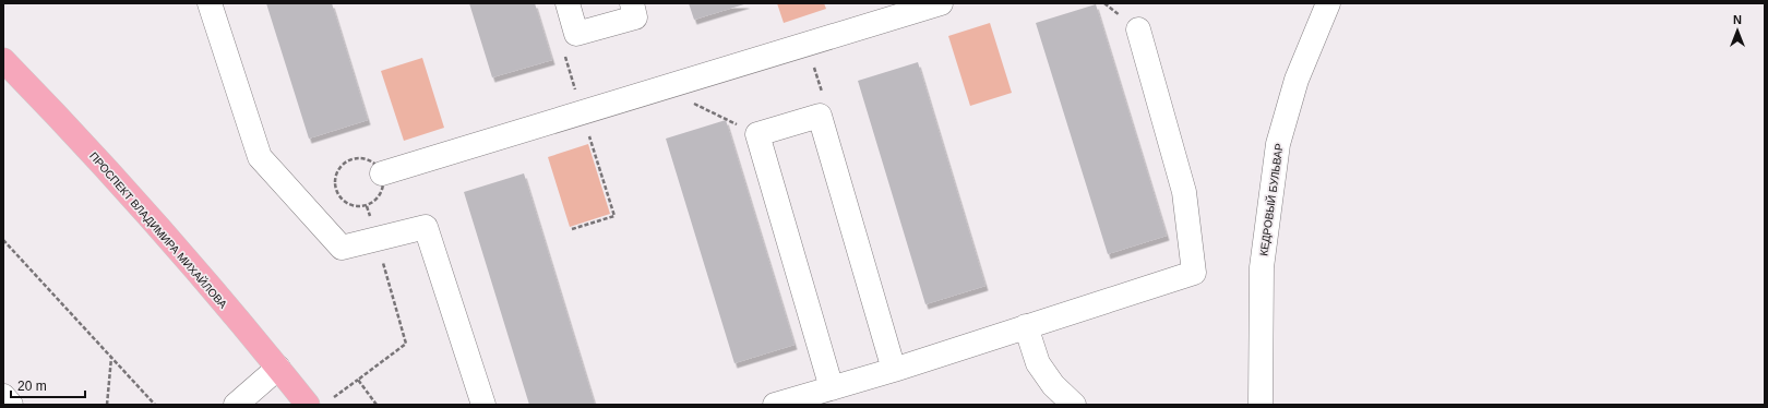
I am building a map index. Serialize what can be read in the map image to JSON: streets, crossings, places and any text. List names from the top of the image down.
{
  "streets": {
    "main road": ["ПРОСПЕКТ ВЛАДИМИРА МИХАЙЛОВА"],
    "street": ["КЕДРОВЫЙ БУЛЬВАР"]
  },
  "scale_bar": "20 m",
  "north": "top"
}
